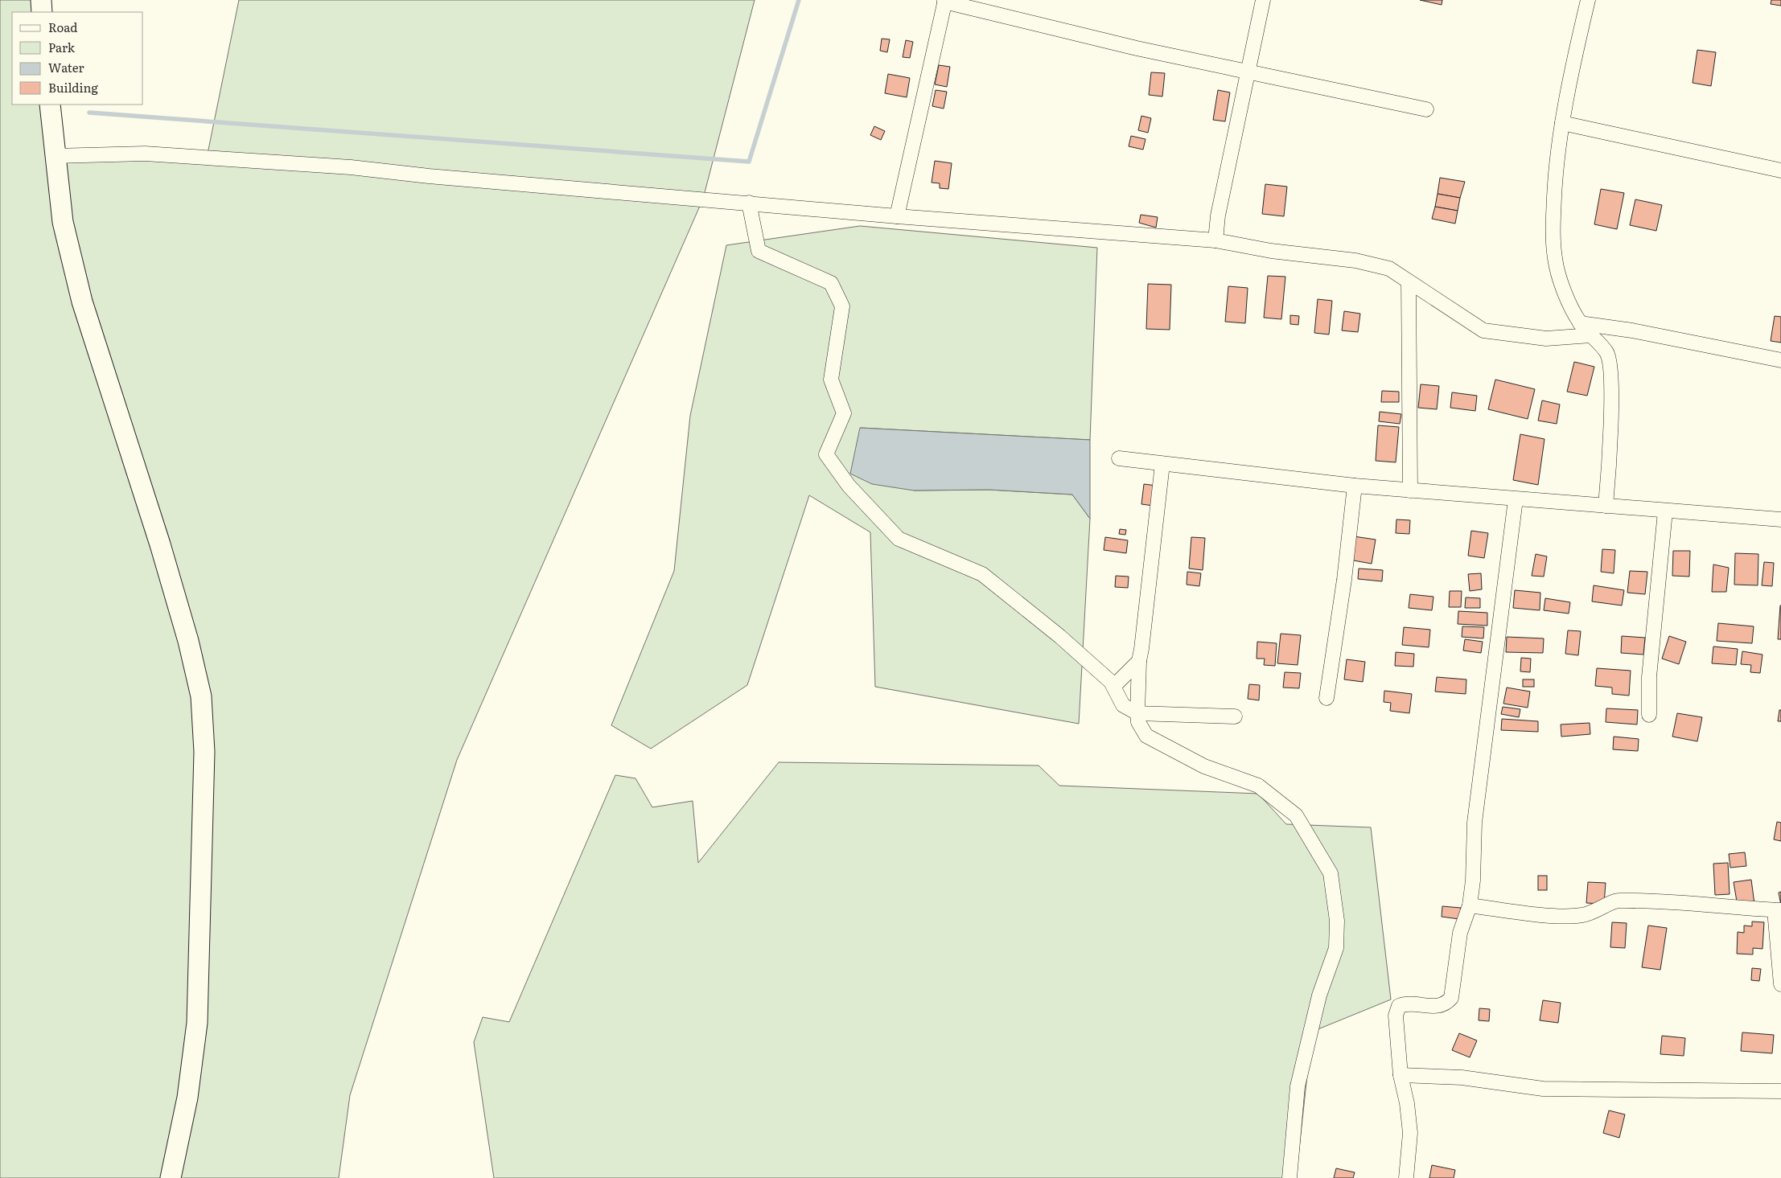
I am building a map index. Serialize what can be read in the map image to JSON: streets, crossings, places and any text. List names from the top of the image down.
{
  "legend": [
    "Road",
    "Park",
    "Water",
    "Building"
  ]
}
